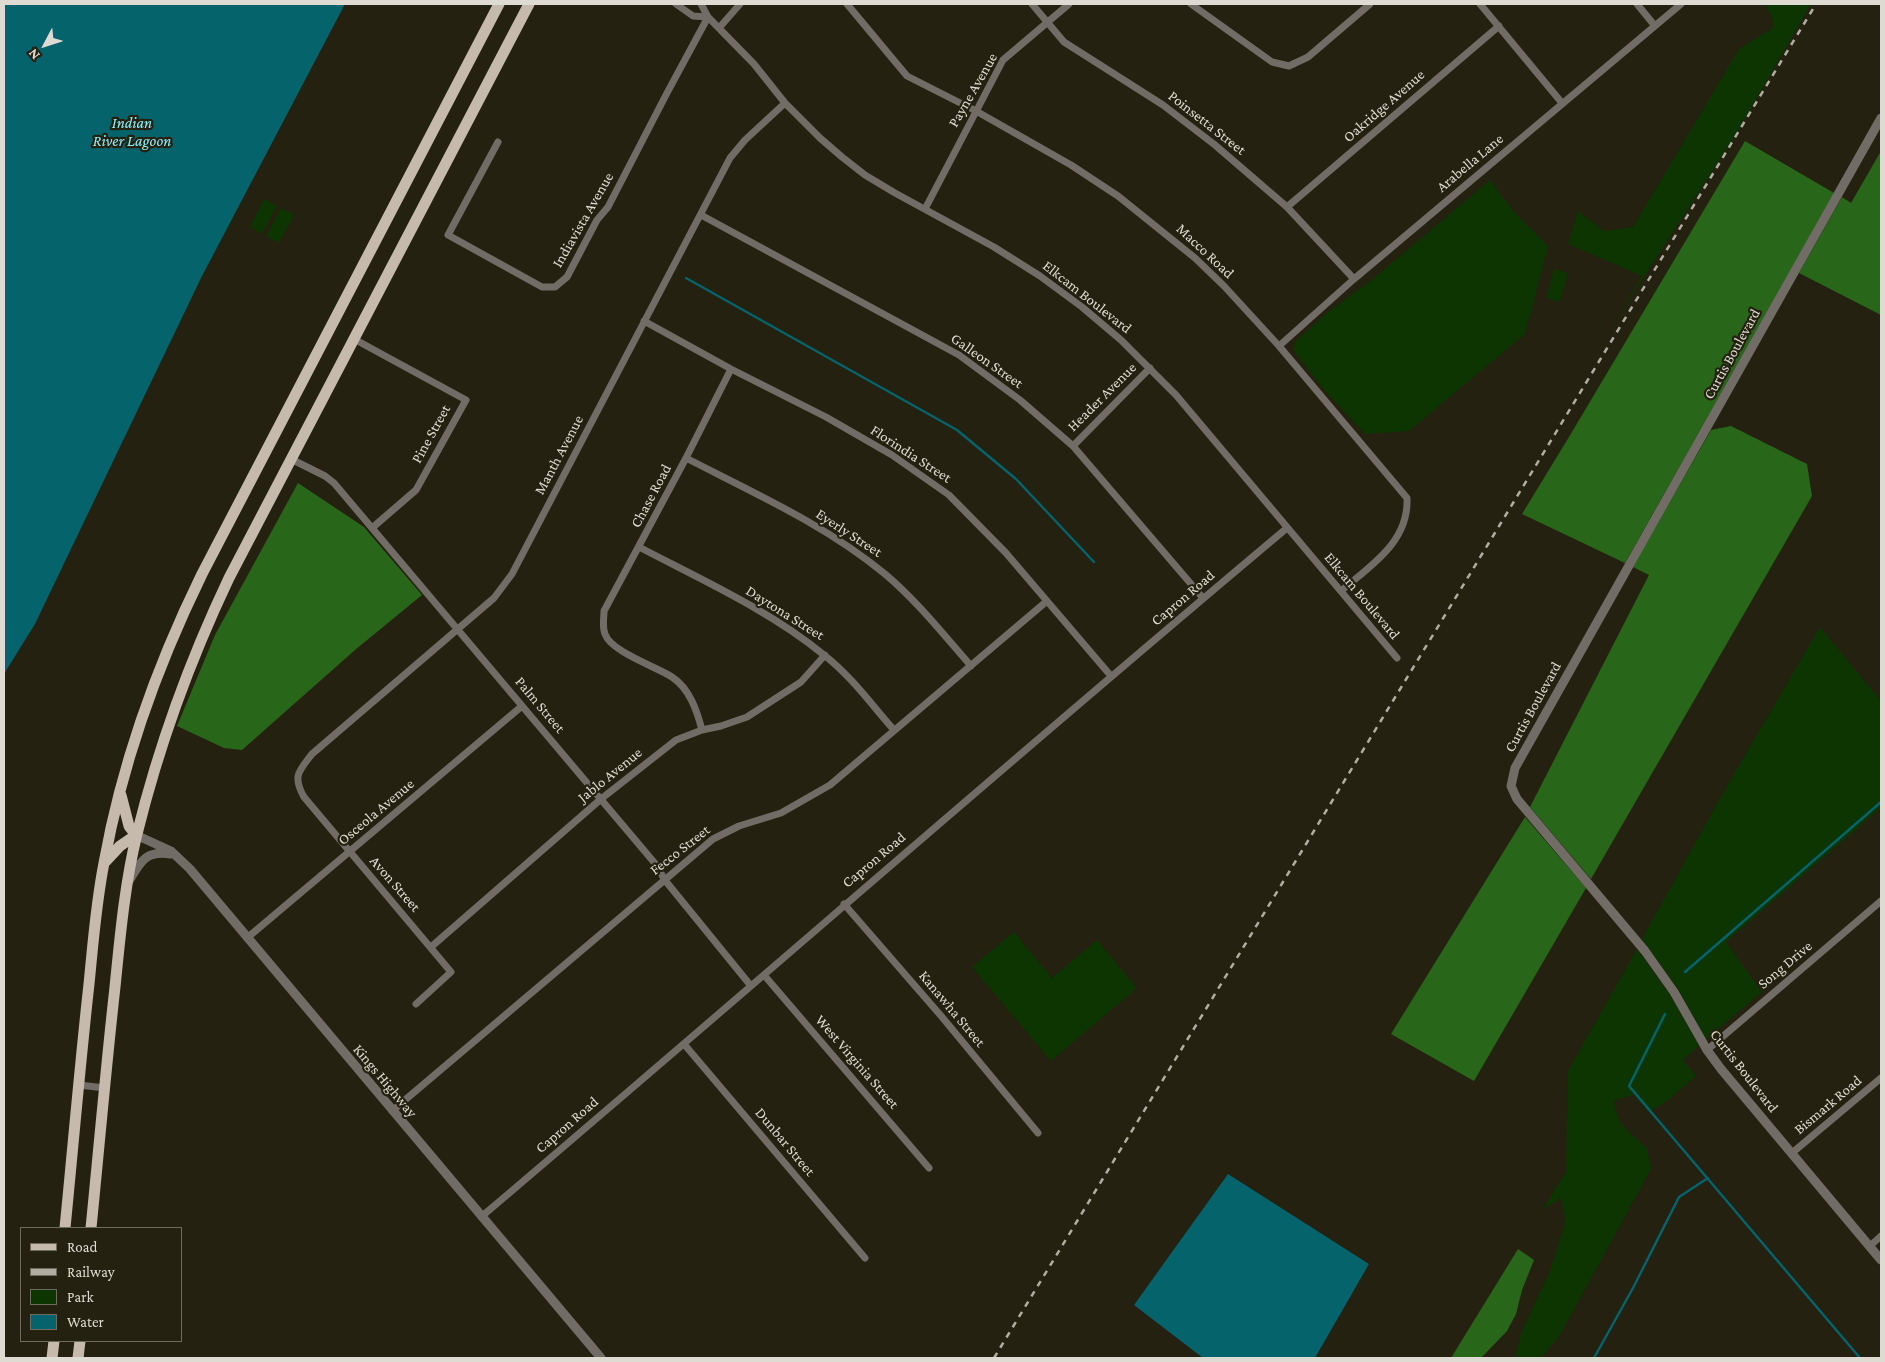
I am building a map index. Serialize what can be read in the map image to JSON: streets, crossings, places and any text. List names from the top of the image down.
{
  "streets": {
    "street": [
      "Payne Avenue",
      "Oakridge Avenue",
      "Poinsetta Street",
      "Arabella Lane",
      "Indiavista Avenue",
      "Macco Road",
      "Elkcam Boulevard",
      "Curtis Boulevard",
      "Galleon Street",
      "Header Avenue",
      "Pine Street",
      "Florindia Street",
      "Manth Avenue",
      "Chase Road",
      "Eyerly Street",
      "Capron Road",
      "Daytona Street",
      "Palm Street",
      "Jablo Avenue",
      "Osceola Avenue",
      "Fecco Street",
      "Avon Street",
      "Song Drive",
      "Kanawha Street",
      "West Virginia Street",
      "Kings Highway",
      "Bismark Road",
      "Dunbar Street"
    ]
  },
  "crossings": [
    ["Payne Avenue", "Poinsetta Street"],
    ["Payne Avenue", "Macco Road"],
    ["Payne Avenue", "Elkcam Boulevard"],
    ["Oakridge Avenue", "Poinsetta Street"],
    ["Poinsetta Street", "Arabella Lane"],
    ["Arabella Lane", "Macco Road"],
    ["Indiavista Avenue", "Elkcam Boulevard"],
    ["Macco Road", "Elkcam Boulevard"],
    ["Elkcam Boulevard", "Header Avenue"],
    ["Elkcam Boulevard", "Manth Avenue"],
    ["Elkcam Boulevard", "Capron Road"],
    ["Curtis Boulevard", "Song Drive"],
    ["Curtis Boulevard", "Bismark Road"],
    ["Galleon Street", "Header Avenue"],
    ["Galleon Street", "Manth Avenue"],
    ["Galleon Street", "Capron Road"],
    ["Pine Street", "Palm Street"],
    ["Florindia Street", "Manth Avenue"],
    ["Florindia Street", "Chase Road"],
    ["Florindia Street", "Capron Road"],
    ["Florindia Street", "Fecco Street"],
    ["Manth Avenue", "Palm Street"],
    ["Manth Avenue", "Avon Street"],
    ["Chase Road", "Eyerly Street"],
    ["Chase Road", "Daytona Street"],
    ["Chase Road", "Jablo Avenue"],
    ["Eyerly Street", "Fecco Street"],
    ["Capron Road", "Palm Street"],
    ["Capron Road", "Kanawha Street"],
    ["Capron Road", "West Virginia Street"],
    ["Capron Road", "Kings Highway"],
    ["Capron Road", "Dunbar Street"],
    ["Daytona Street", "Jablo Avenue"],
    ["Daytona Street", "Fecco Street"],
    ["Palm Street", "Jablo Avenue"],
    ["Palm Street", "Osceola Avenue"],
    ["Palm Street", "Fecco Street"],
    ["Jablo Avenue", "Avon Street"],
    ["Osceola Avenue", "Avon Street"],
    ["Osceola Avenue", "Kings Highway"],
    ["Fecco Street", "Kings Highway"]
  ],
  "water": ["Indian River Lagoon"],
  "legend": [
    "Road",
    "Railway",
    "Park",
    "Water"
  ],
  "north": "bottom left"
}
